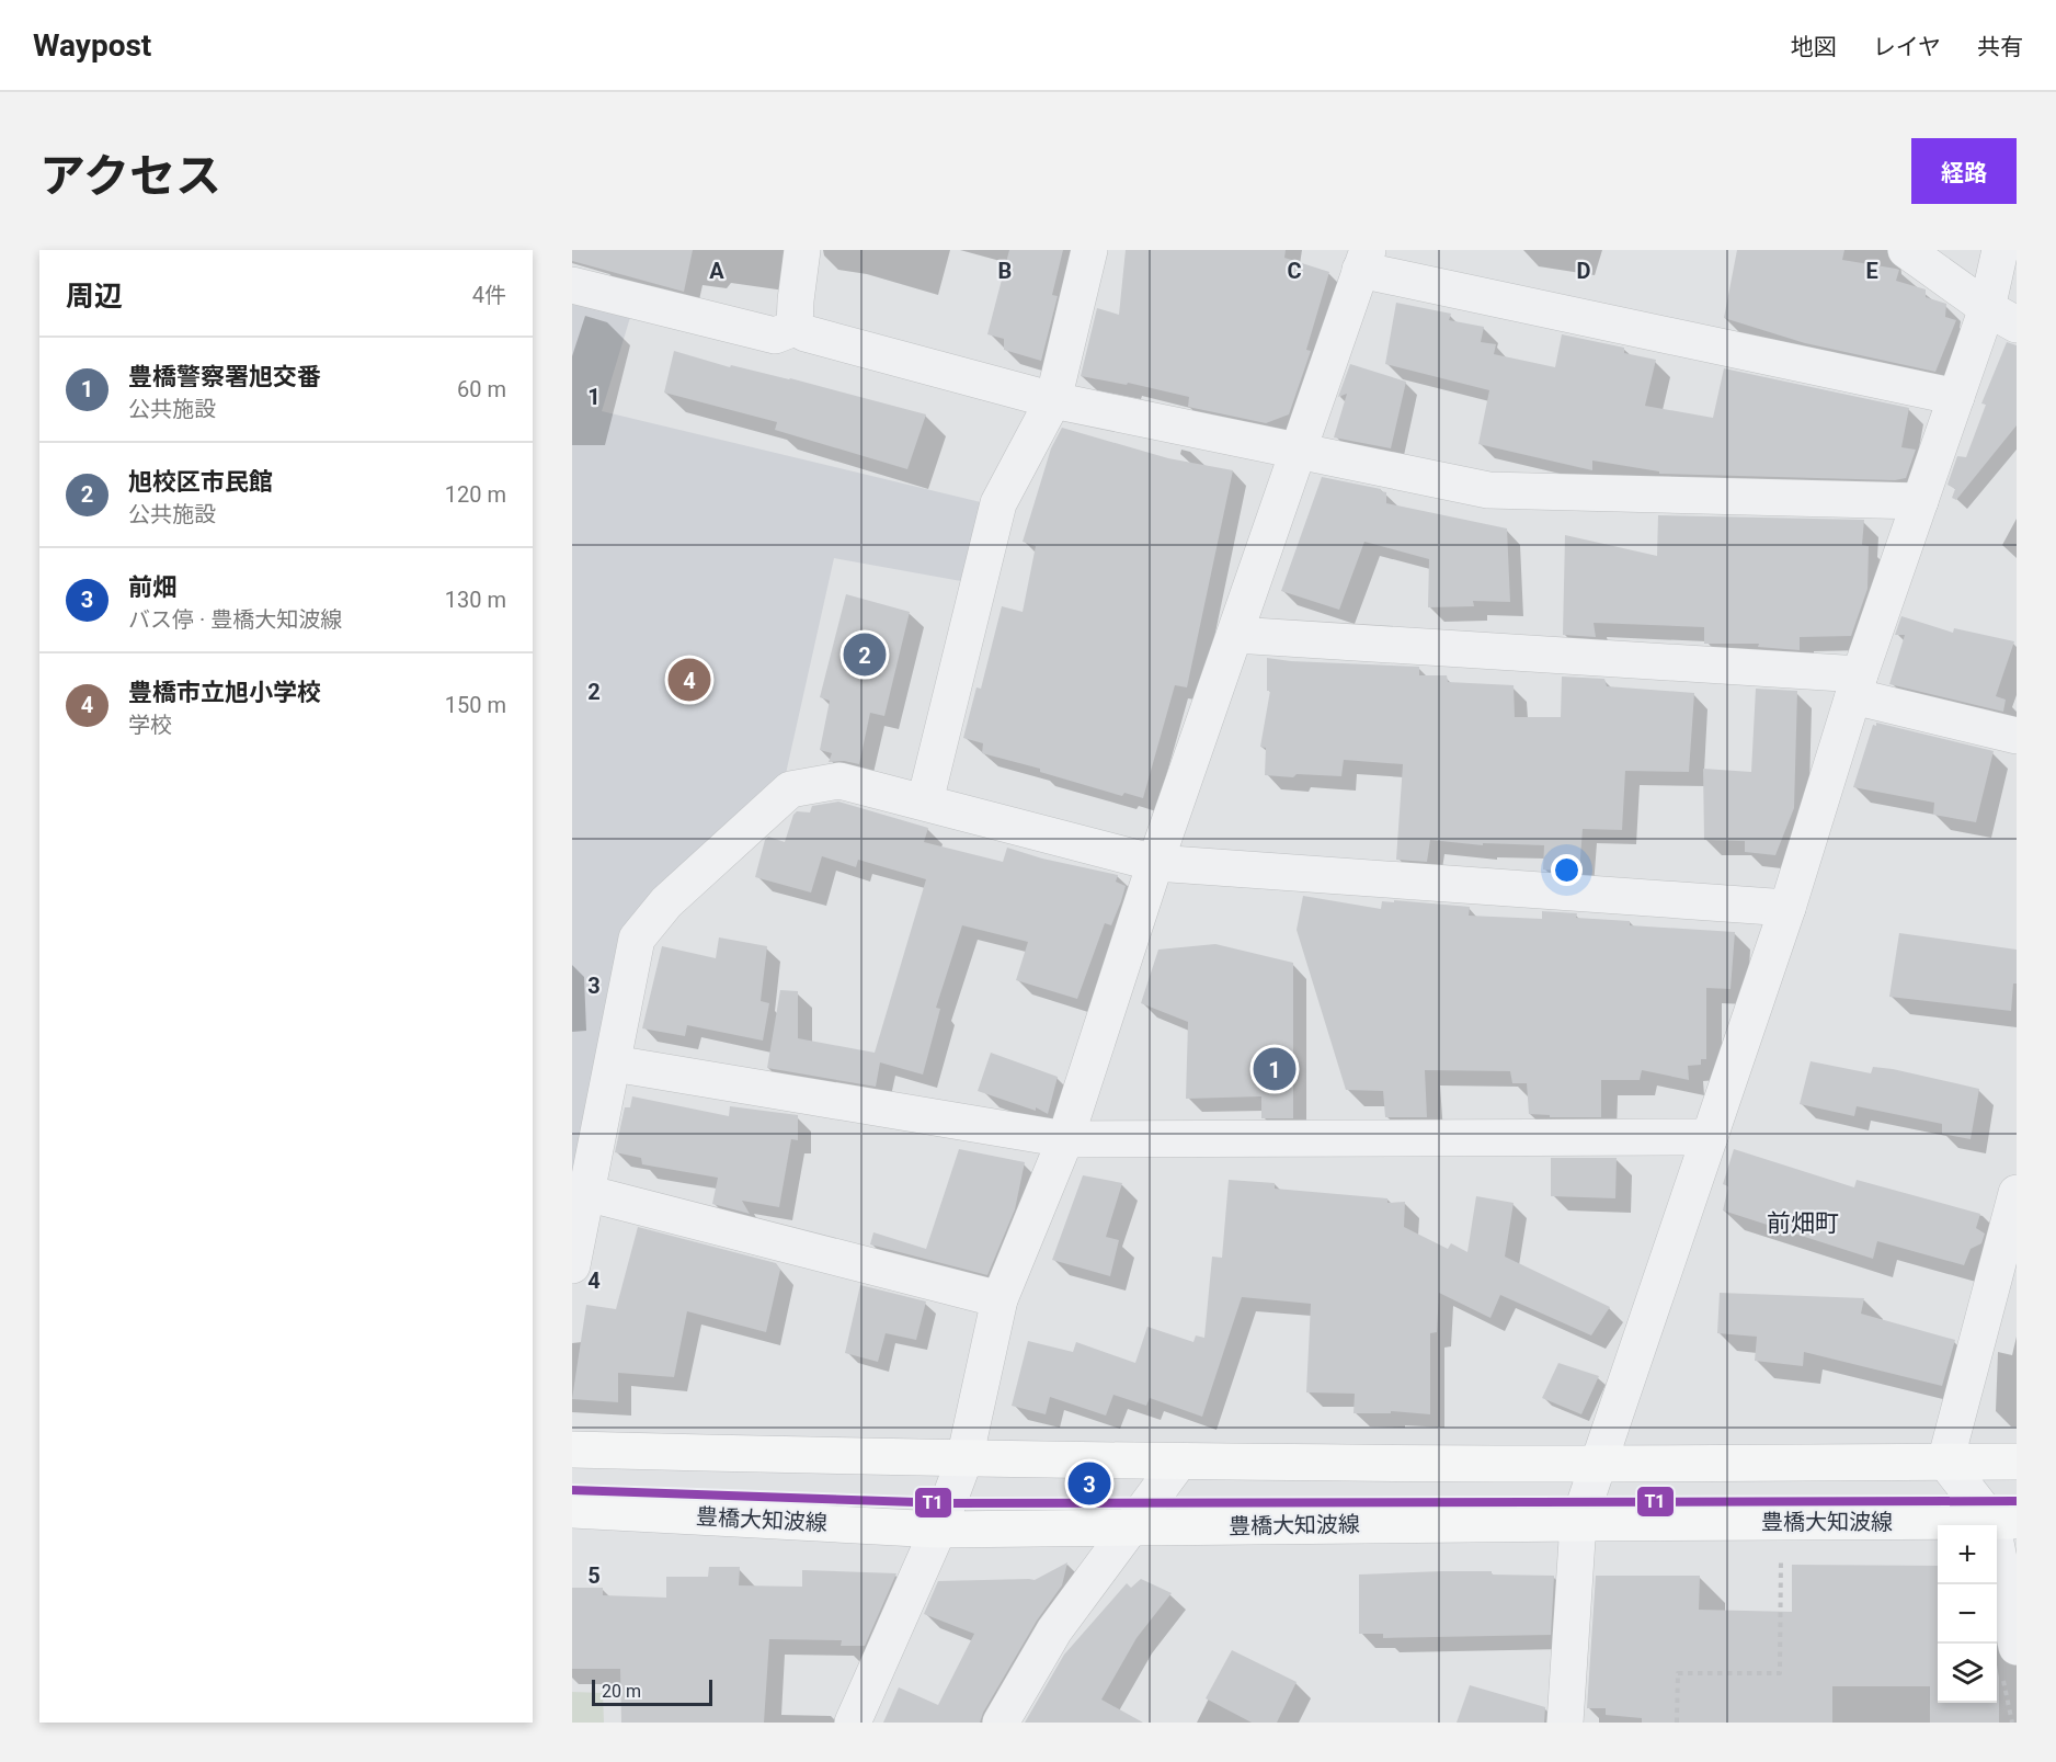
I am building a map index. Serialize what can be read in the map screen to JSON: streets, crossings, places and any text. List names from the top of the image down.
{
  "streets": {
    "main road": ["豊橋大知波線"]
  },
  "districts": ["前畑町"],
  "lines": ["transit line T1"],
  "scale_bar": "20 m",
  "page": {
    "header": "Waypost",
    "nav": ["地図", "レイヤ", "共有"],
    "title": "アクセス",
    "buttons": "経路",
    "heading": ["周辺", "4件"],
    "list": [
      {
        "mark": "1",
        "name": "豊橋警察署旭交番",
        "note": "公共施設",
        "value": "60 m"
      },
      {
        "mark": "2",
        "name": "旭校区市民館",
        "note": "公共施設",
        "value": "120 m"
      },
      {
        "mark": "3",
        "name": "前畑",
        "note": "バス停 · 豊橋大知波線",
        "value": "130 m"
      },
      {
        "mark": "4",
        "name": "豊橋市立旭小学校",
        "note": "学校",
        "value": "150 m"
      }
    ],
    "pins": [
      "2",
      "4",
      "1",
      "3"
    ],
    "map_buttons": ["+", "−"],
    "scale": "20 m"
  },
  "grid": {
    "columns": [
      "A",
      "B",
      "C",
      "D",
      "E"
    ],
    "rows": [
      "1",
      "2",
      "3",
      "4",
      "5"
    ]
  }
}
